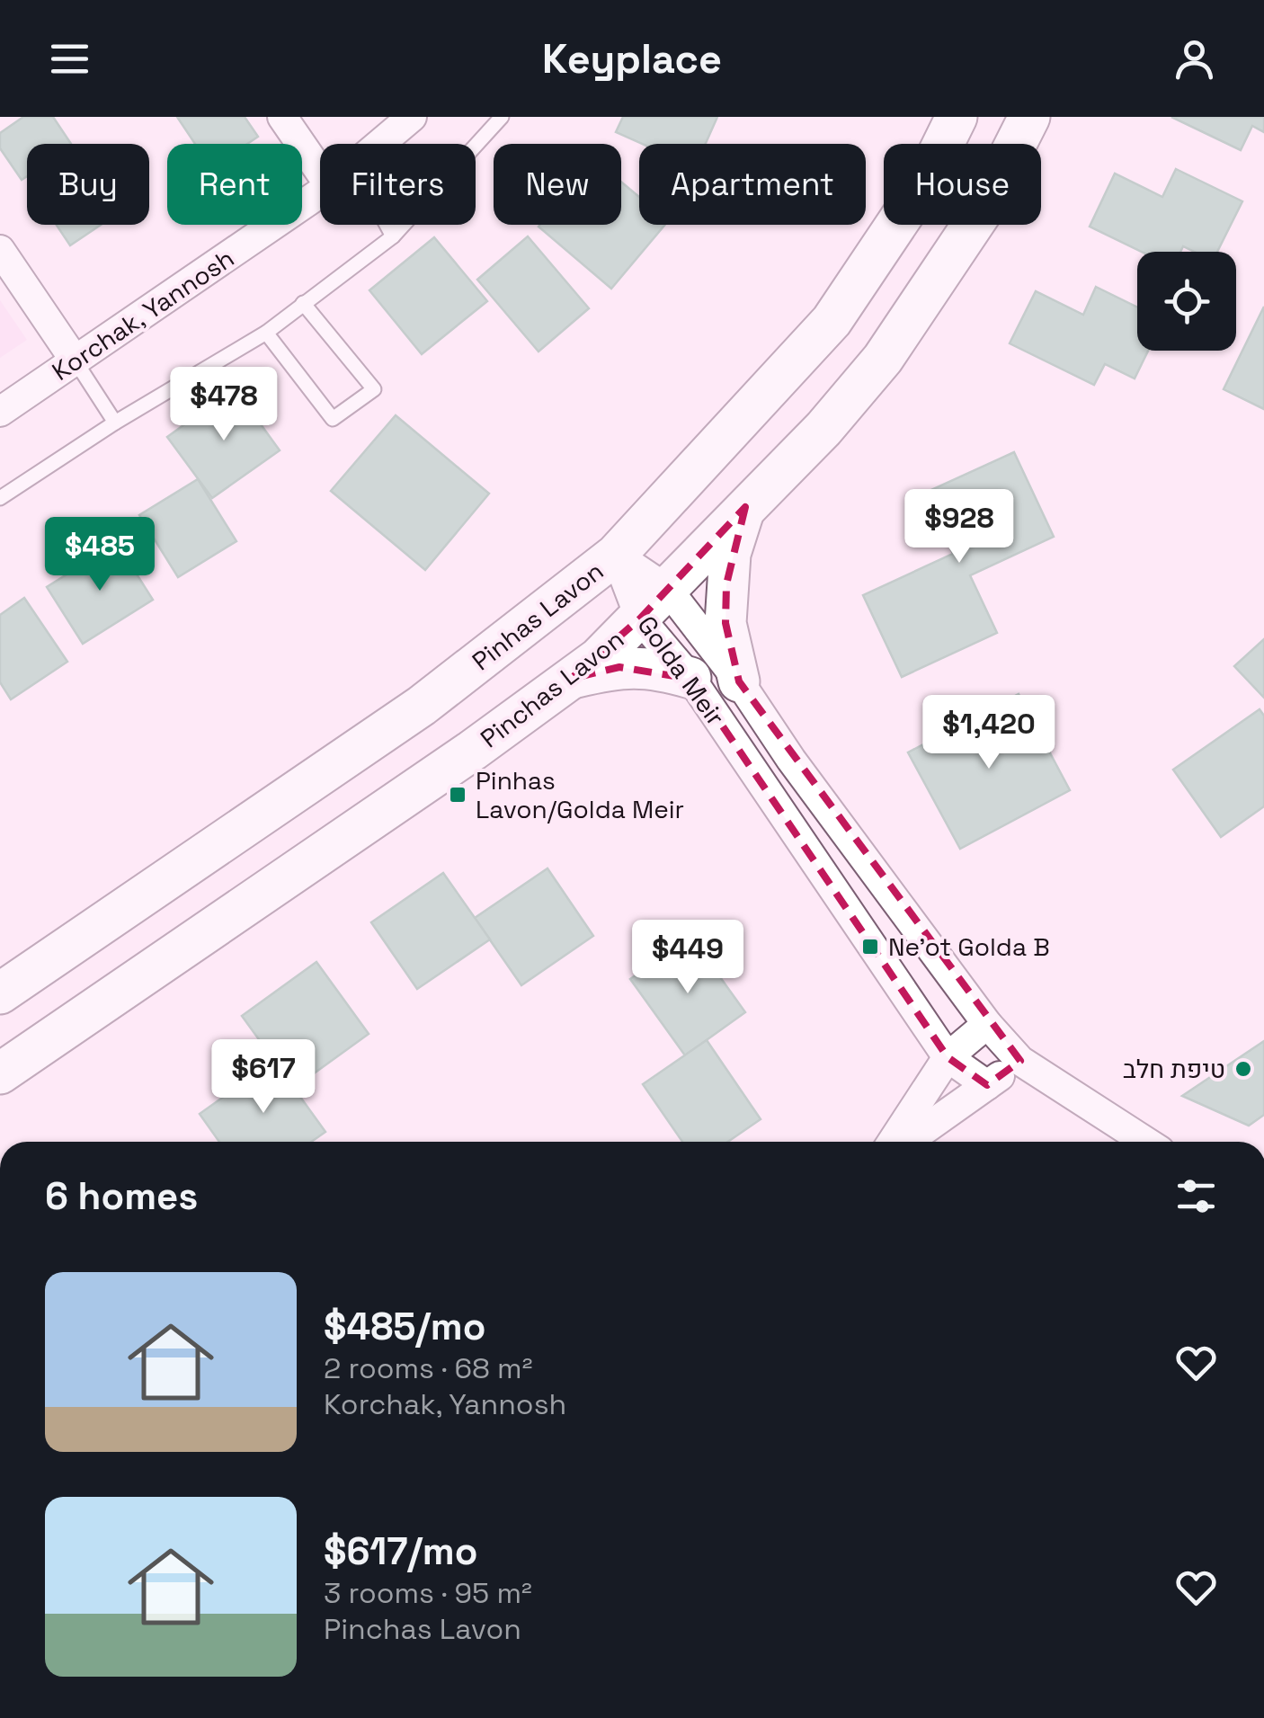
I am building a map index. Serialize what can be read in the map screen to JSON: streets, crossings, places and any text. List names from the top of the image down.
{
  "streets": {
    "main road": ["Pinhas Lavon", "Pinchas Lavon"],
    "street": ["Korchak, Yannosh", "Golda Meir"]
  },
  "crossings": [
    ["Pinhas Lavon", "Golda Meir"],
    ["Golda Meir", "Pinchas Lavon"]
  ],
  "places": {
    "transit": ["Pinhas Lavon/Golda Meir", "Ne'ot Golda B"],
    "other": ["טיפת חלב"]
  },
  "page": {
    "header": "Keyplace",
    "chip": [
      "Buy",
      "Rent",
      "Filters",
      "New",
      "Apartment",
      "House"
    ],
    "price": [
      "$478",
      "$928",
      "$485",
      "$1,420",
      "$449",
      "$617"
    ],
    "heading": "6 homes",
    "list": [
      {
        "name": "$485/mo",
        "note": "2 rooms · 68 m² · Korchak, Yannosh"
      },
      {
        "name": "$617/mo",
        "note": "3 rooms · 95 m² · Pinchas Lavon"
      }
    ]
  }
}
